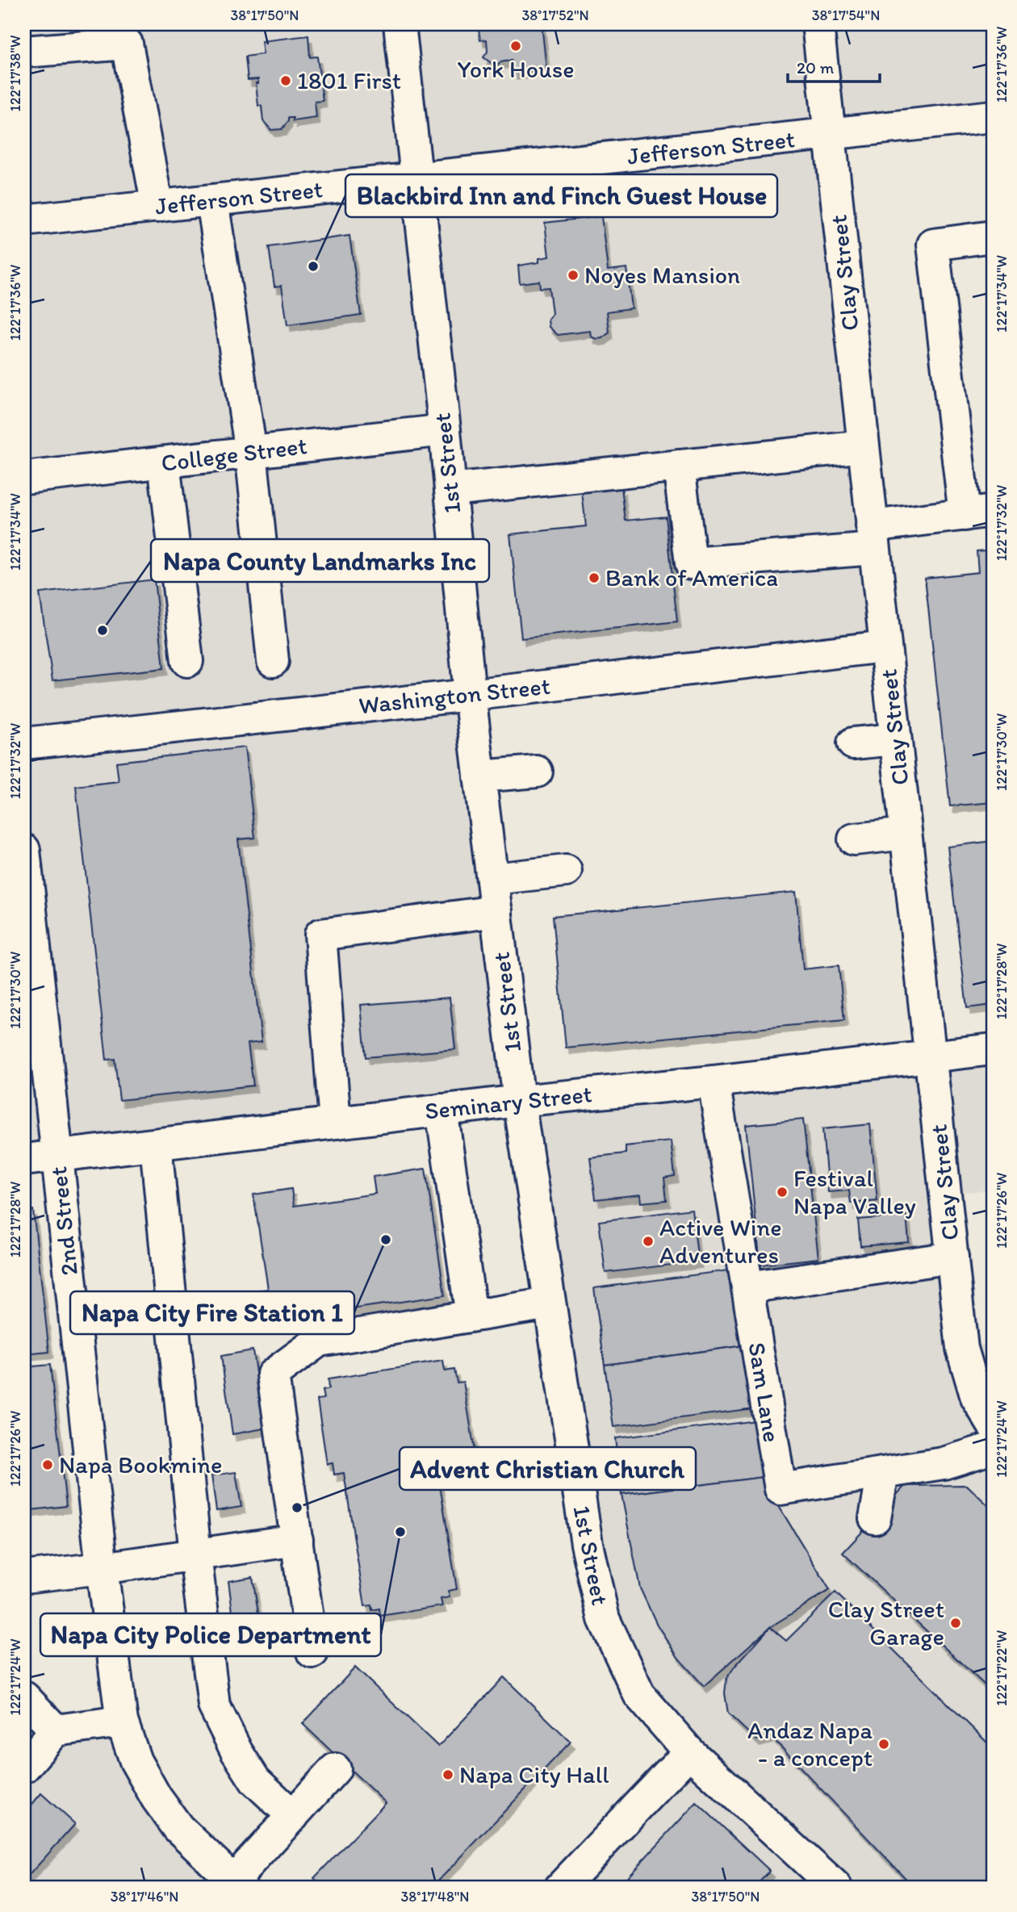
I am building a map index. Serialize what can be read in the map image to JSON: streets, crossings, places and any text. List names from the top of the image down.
{
  "streets": {
    "street": [
      "Jefferson Street",
      "Clay Street",
      "College Street",
      "1st Street",
      "Washington Street",
      "Seminary Street",
      "2nd Street",
      "Sam Lane"
    ]
  },
  "crossings": [
    ["Jefferson Street", "Clay Street"],
    ["Jefferson Street", "1st Street"],
    ["Clay Street", "Washington Street"],
    ["Clay Street", "Seminary Street"],
    ["College Street", "1st Street"],
    ["1st Street", "Washington Street"],
    ["1st Street", "Seminary Street"],
    ["Seminary Street", "2nd Street"],
    ["Seminary Street", "Sam Lane"]
  ],
  "places": [
    "York House",
    "1801 First",
    "Blackbird Inn and Finch Guest House",
    "Noyes Mansion",
    "Bank of America",
    "Napa County Landmarks Inc",
    "Festival Napa Valley",
    "Napa City Fire Station 1",
    "Active Wine Adventures",
    "Napa Bookmine",
    "Advent Christian Church",
    "Napa City Police Department",
    "Clay Street Garage",
    "Andaz Napa - a concept",
    "Napa City Hall"
  ],
  "scale_bar": "20 m",
  "coordinates": [
    "38°17'50\"N",
    "38°17'52\"N",
    "38°17'54\"N",
    "122°17'36\"W",
    "122°17'38\"W",
    "122°17'34\"W",
    "122°17'32\"W",
    "122°17'30\"W",
    "122°17'28\"W",
    "122°17'26\"W",
    "122°17'24\"W",
    "122°17'22\"W",
    "38°17'46\"N",
    "38°17'48\"N"
  ]
}
